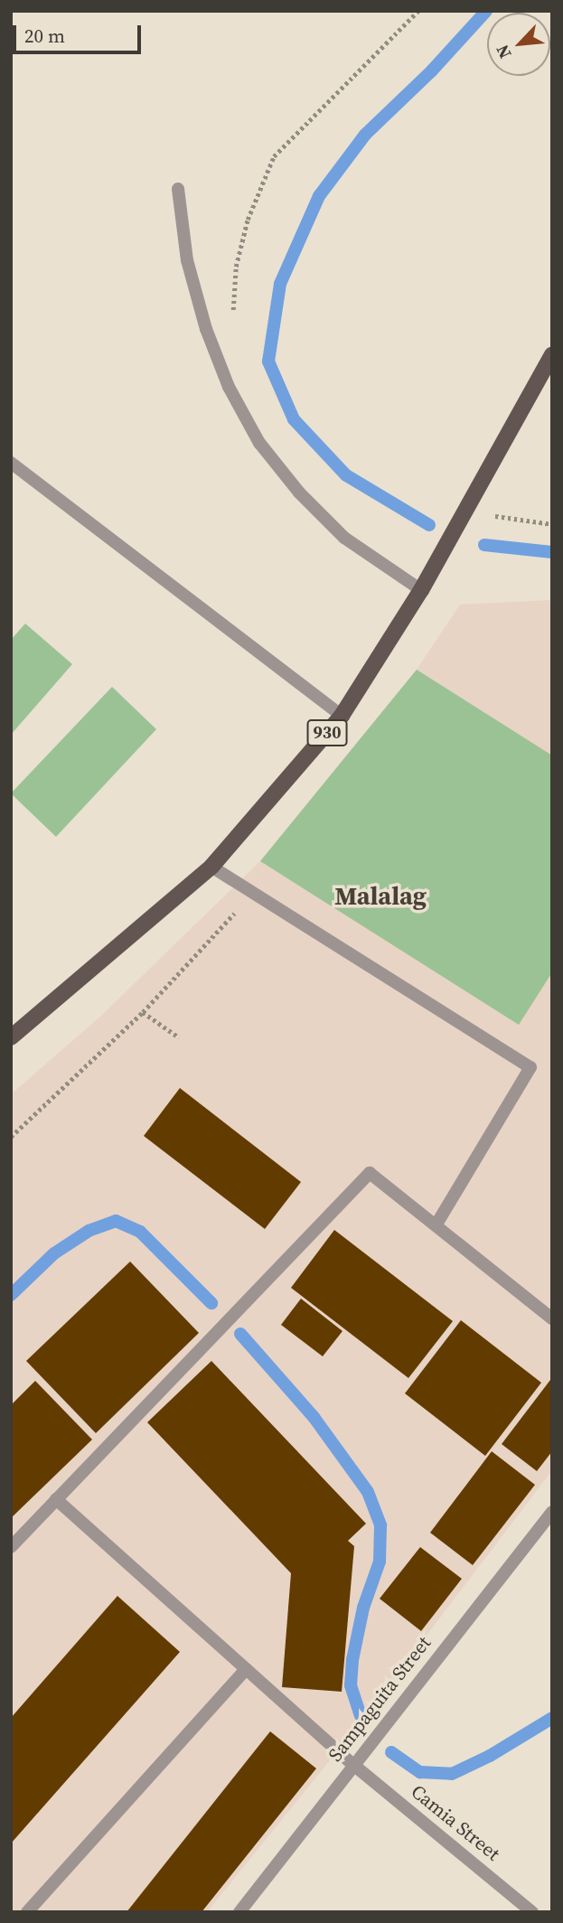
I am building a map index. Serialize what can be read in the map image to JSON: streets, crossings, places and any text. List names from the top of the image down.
{
  "streets": {
    "main road": ["930"],
    "street": ["Sampaguita Street", "Camia Street"]
  },
  "crossings": [
    ["Sampaguita Street", "Camia Street"]
  ],
  "districts": ["Malalag"],
  "scale_bar": "20 m",
  "north": "bottom left"
}
